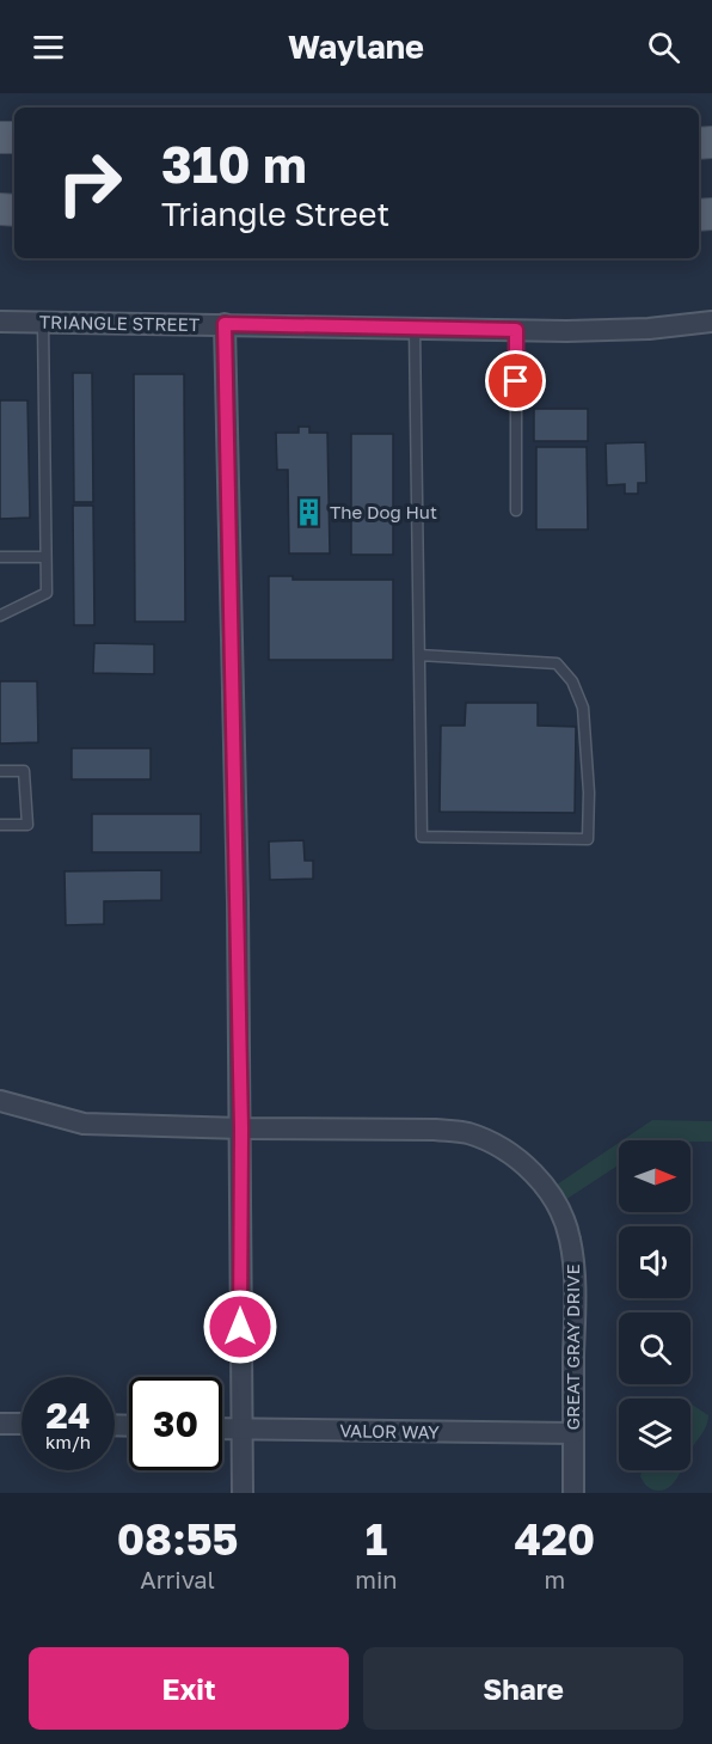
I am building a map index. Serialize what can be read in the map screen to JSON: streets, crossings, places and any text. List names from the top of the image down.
{
  "streets": {
    "street": ["TRIANGLE STREET", "GREAT GRAY DRIVE", "VALOR WAY"]
  },
  "crossings": [
    ["GREAT GRAY DRIVE", "VALOR WAY"]
  ],
  "places": {
    "building": ["The Dog Hut"]
  },
  "north": "right",
  "page": {
    "header": "Waylane",
    "turn": ["310 m", "Triangle Street"],
    "speed": "24 km/h",
    "limit": "30",
    "eta": [
      "08:55",
      "Arrival",
      "1",
      "min",
      "420",
      "m"
    ],
    "buttons": ["Exit", "Share"]
  }
}
